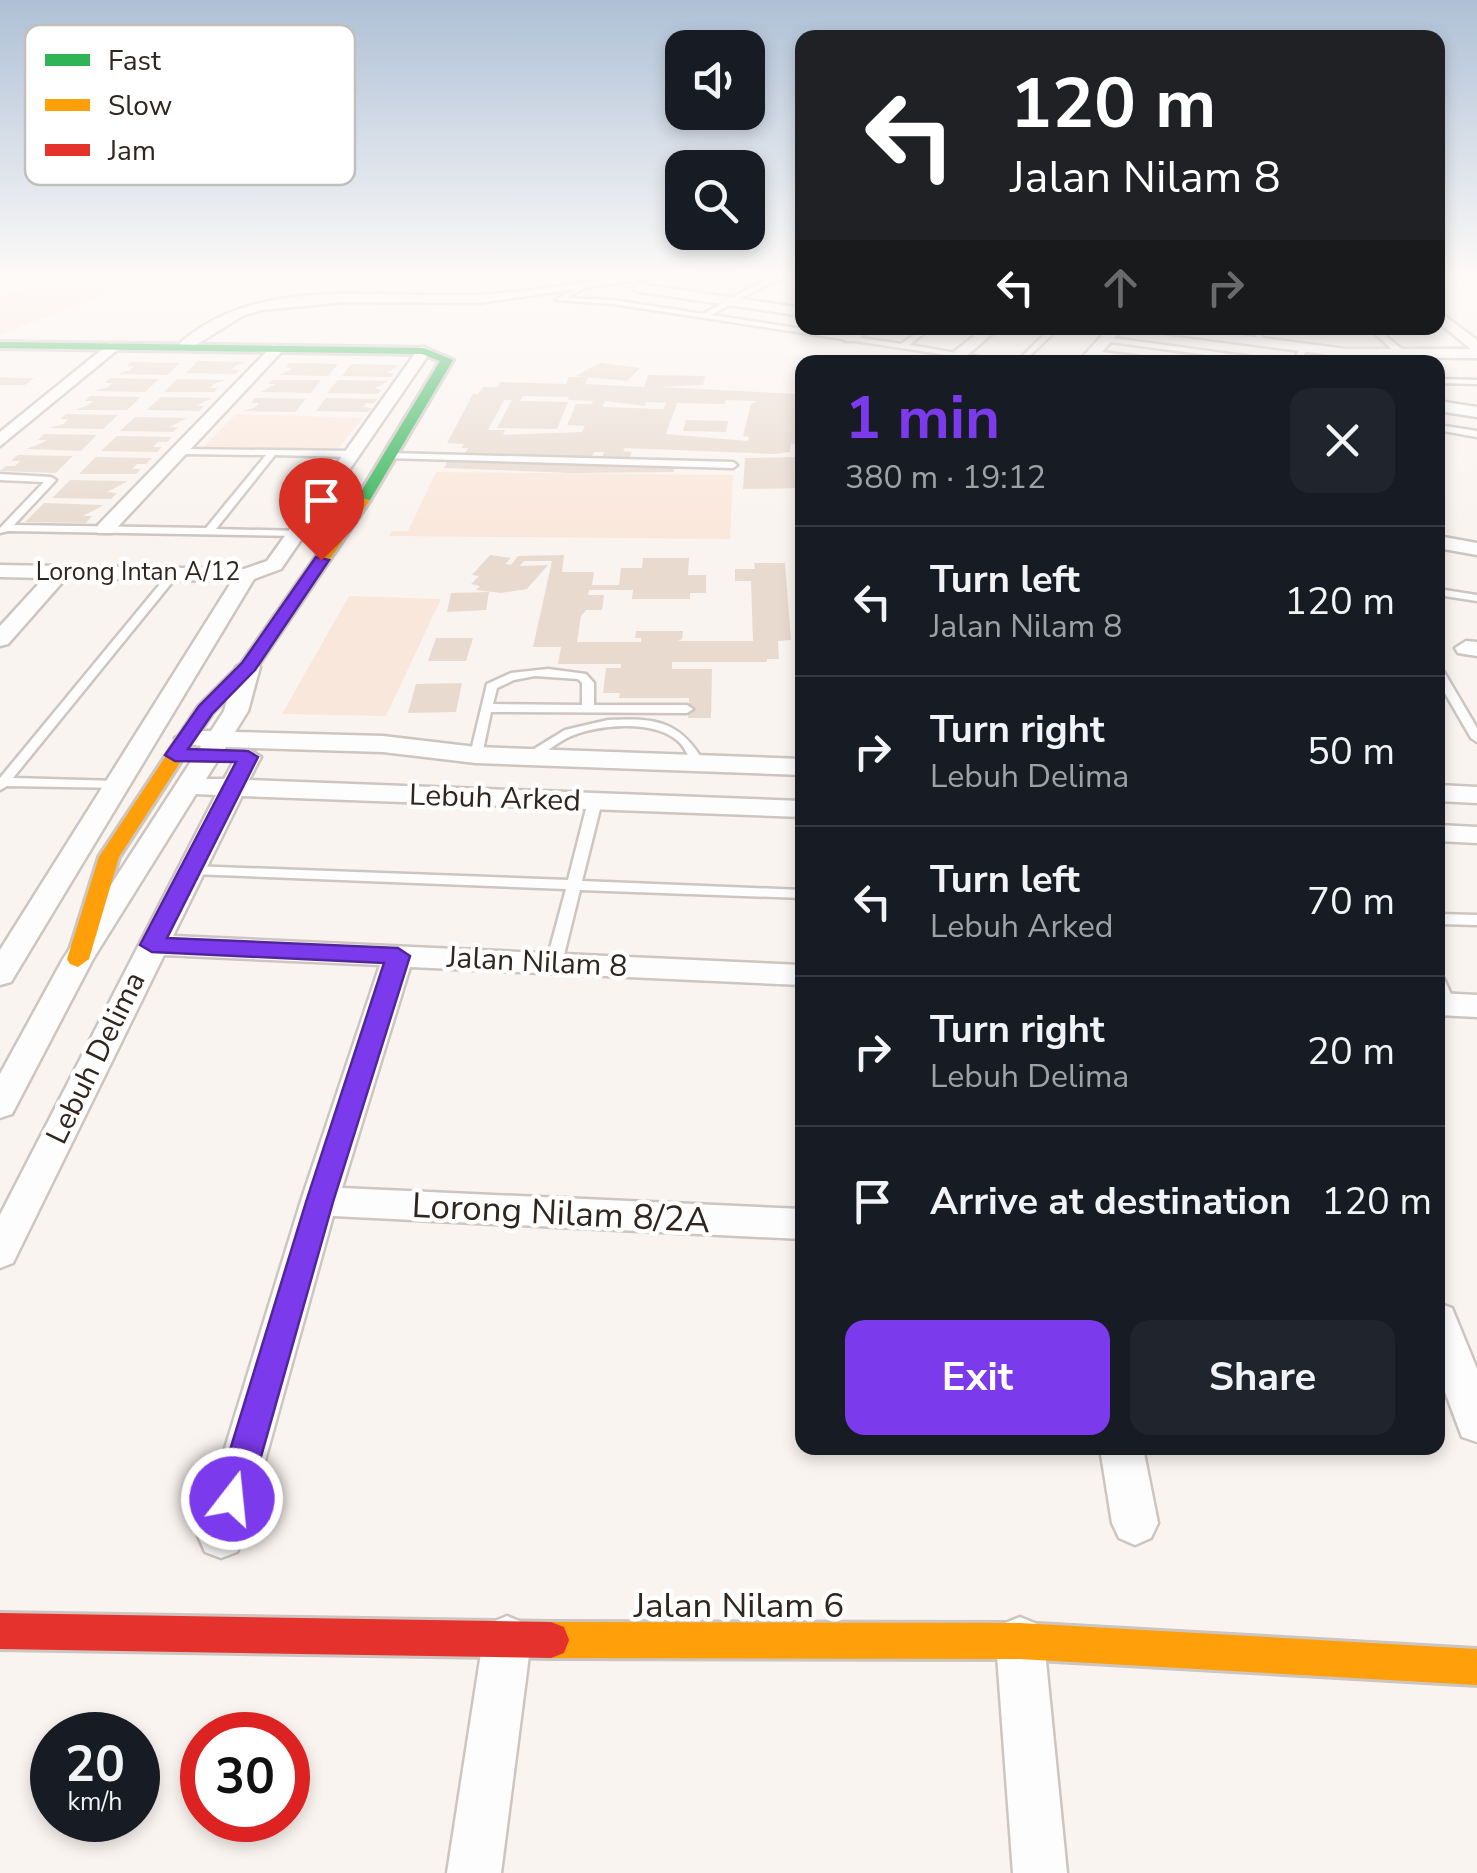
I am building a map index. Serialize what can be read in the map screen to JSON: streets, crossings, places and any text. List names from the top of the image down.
{
  "streets": {
    "street": [
      "Lorong Intan A/12",
      "Lebuh Arked",
      "Jalan Nilam 8",
      "Lebuh Delima",
      "Lorong Nilam 8/2A",
      "Jalan Nilam 6"
    ]
  },
  "crossings": [
    ["Lebuh Arked", "Lebuh Delima"],
    ["Jalan Nilam 8", "Lebuh Delima"]
  ],
  "legend": ["Fast", "Slow", "Jam"],
  "page": {
    "turn": ["120 m", "Jalan Nilam 8"],
    "heading": ["1 min", "380 m · 19:12"],
    "list": [
      {
        "name": "Turn left",
        "note": "Jalan Nilam 8",
        "value": "120 m"
      },
      {
        "name": "Turn right",
        "note": "Lebuh Delima",
        "value": "50 m"
      },
      {
        "name": "Turn left",
        "note": "Lebuh Arked",
        "value": "70 m"
      },
      {
        "name": "Turn right",
        "note": "Lebuh Delima",
        "value": "20 m"
      },
      {
        "name": "Arrive at destination",
        "value": "120 m"
      }
    ],
    "buttons": ["Exit", "Share"],
    "speed": "20 km/h",
    "limit": "30"
  }
}
